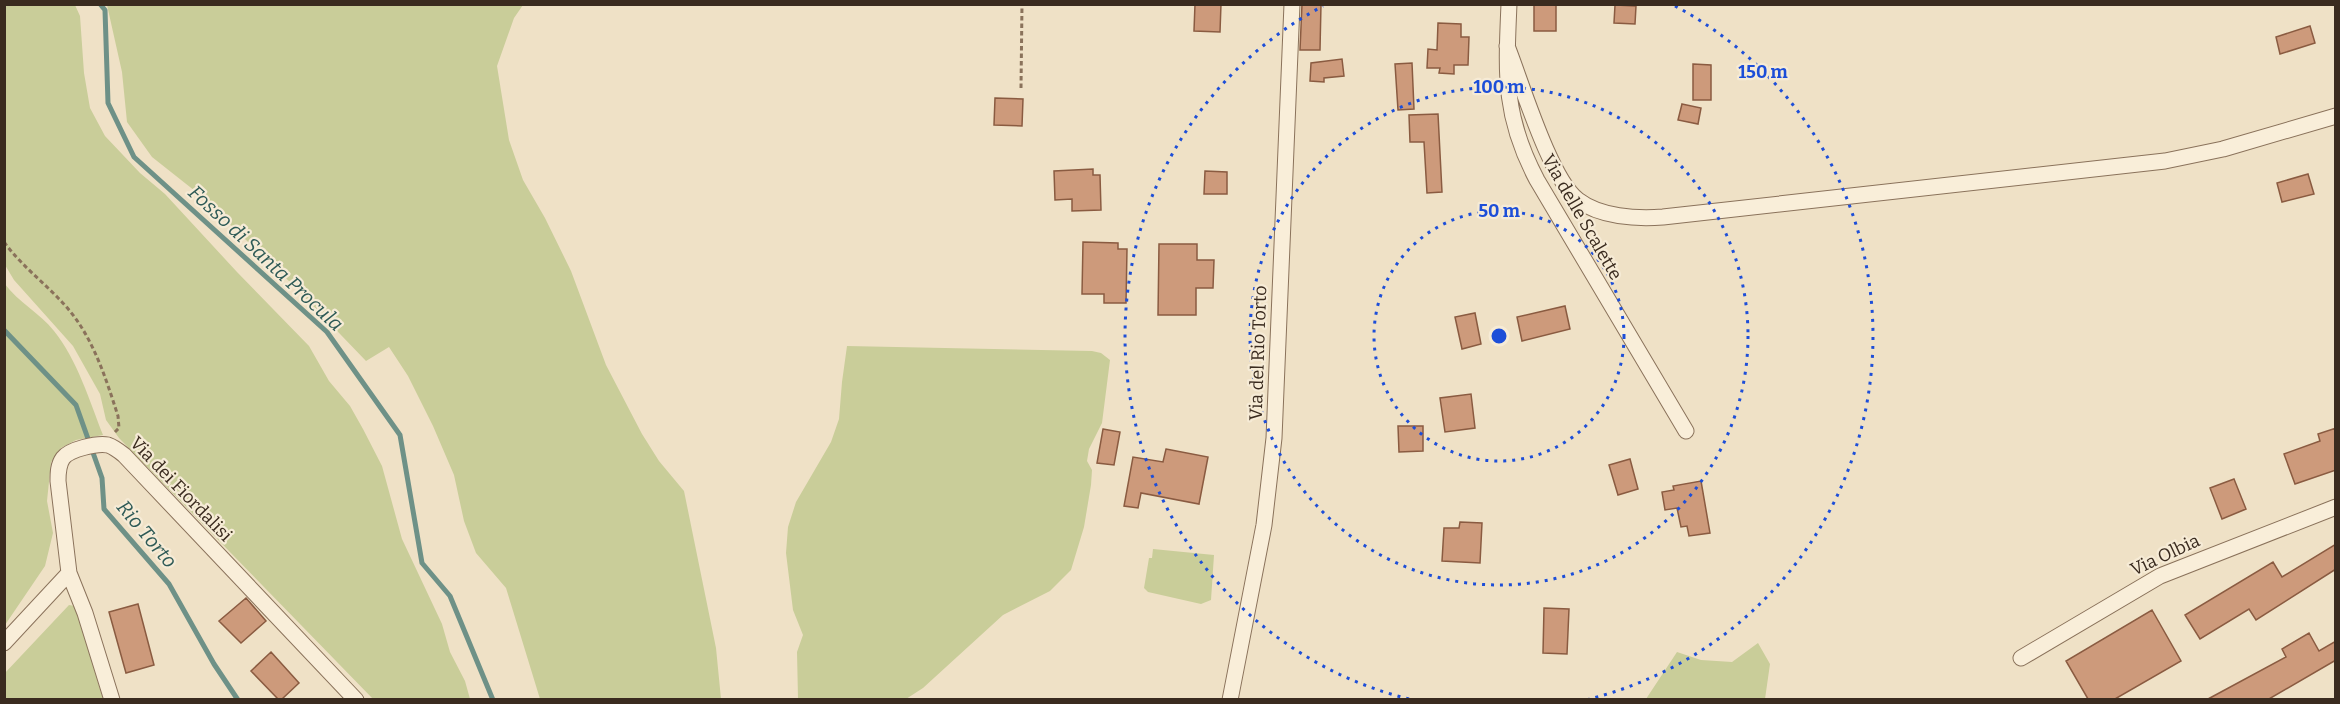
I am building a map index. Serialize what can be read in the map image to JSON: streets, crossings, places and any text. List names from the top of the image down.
{
  "streets": {
    "street": [
      "Via delle Scalette",
      "Via del Rio Torto",
      "Via dei Fiordalisi",
      "Via Olbia"
    ]
  },
  "water": ["Fosso di Santa Procula", "Rio Torto"],
  "rings": ["150 m", "100 m", "50 m"]
}
